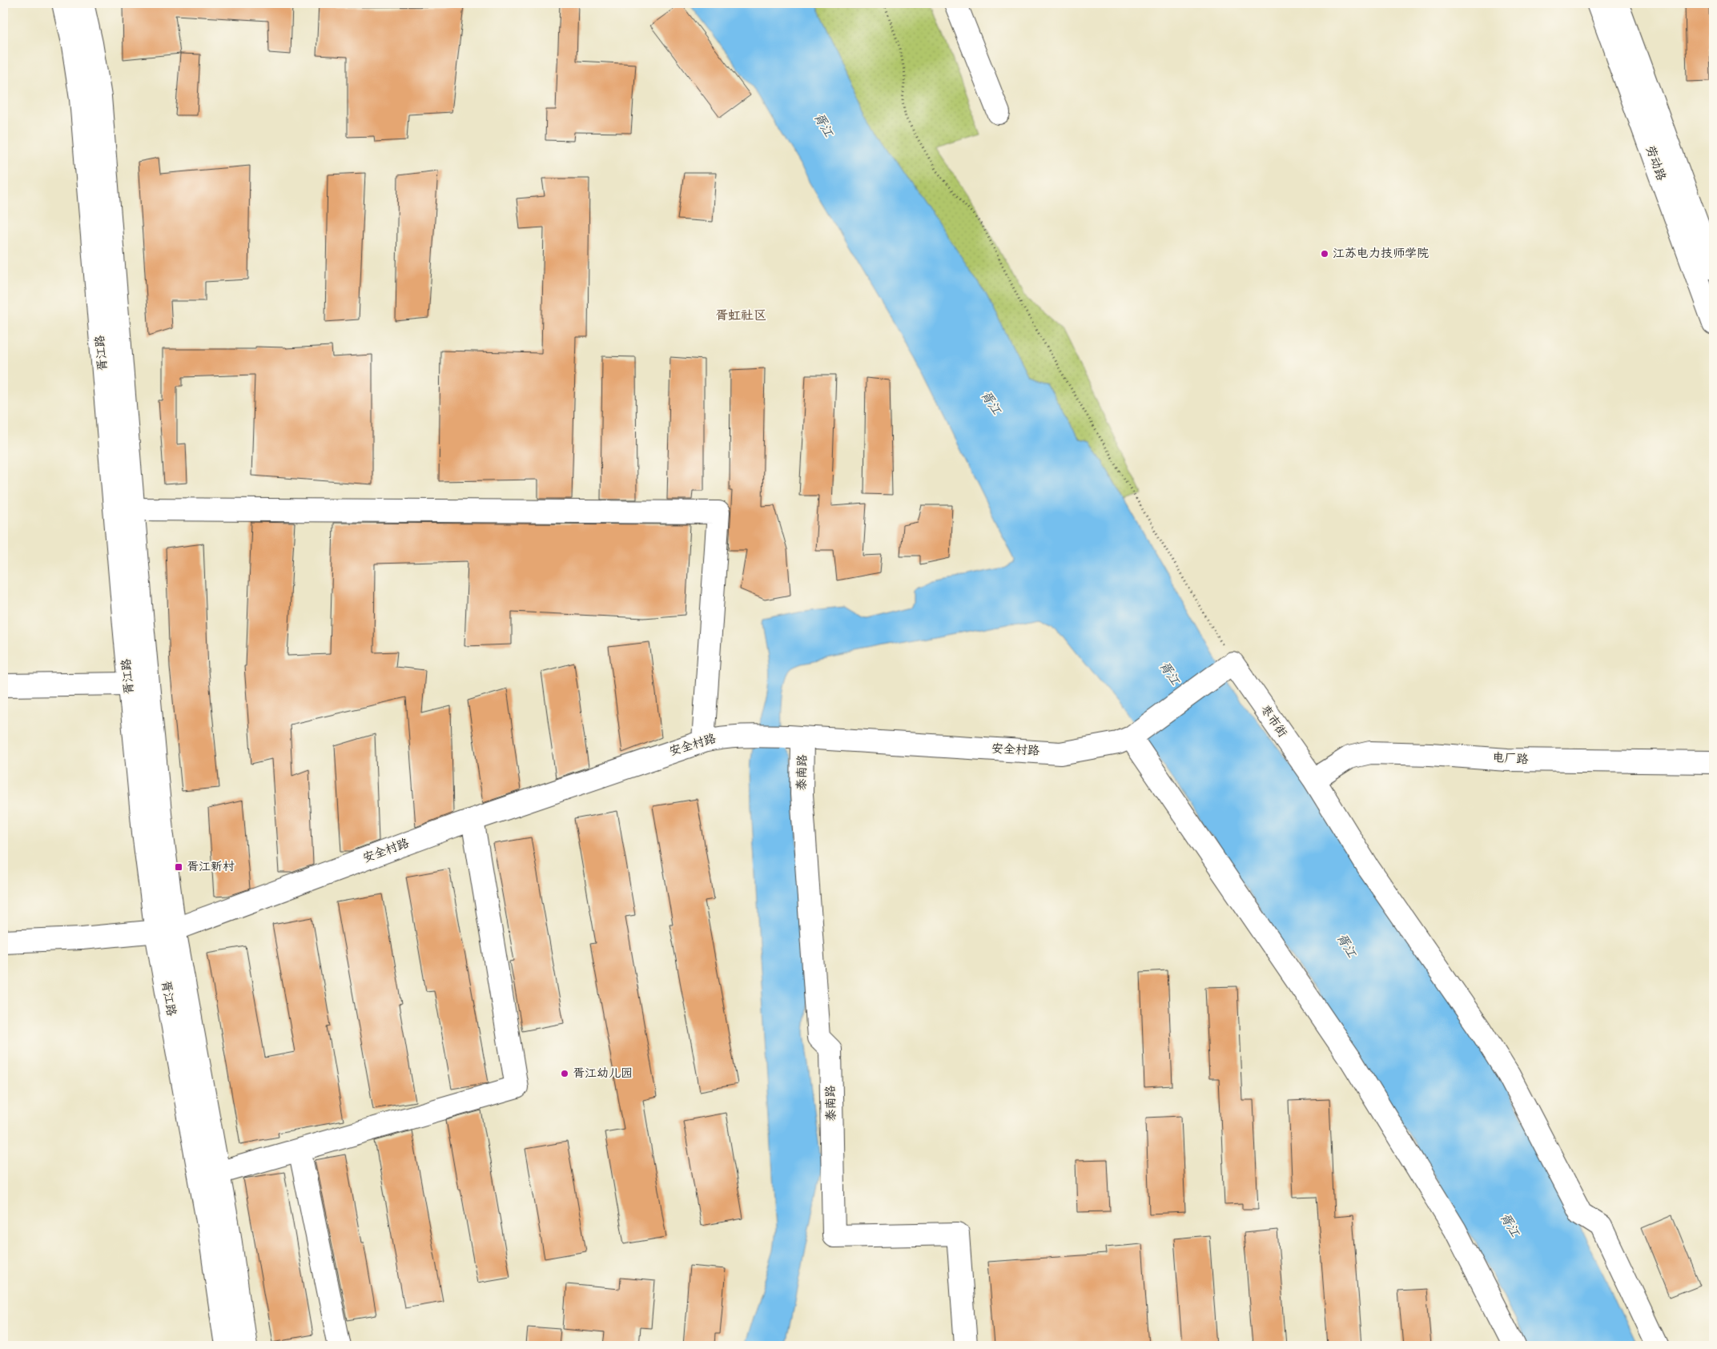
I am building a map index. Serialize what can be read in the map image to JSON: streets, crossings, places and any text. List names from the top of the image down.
{
  "streets": {
    "street": [
      "劳动路",
      "胥江路",
      "枣市街",
      "安全村路",
      "电厂路",
      "泰南路"
    ]
  },
  "crossings": [
    ["胥江路", "安全村路"],
    ["枣市街", "安全村路"],
    ["枣市街", "电厂路"],
    ["安全村路", "泰南路"]
  ],
  "districts": ["胥虹社区"],
  "water": ["胥江"],
  "places": {
    "other": ["江苏电力技师学院", "胥江幼儿园"],
    "transit": ["胥江新村"]
  }
}
